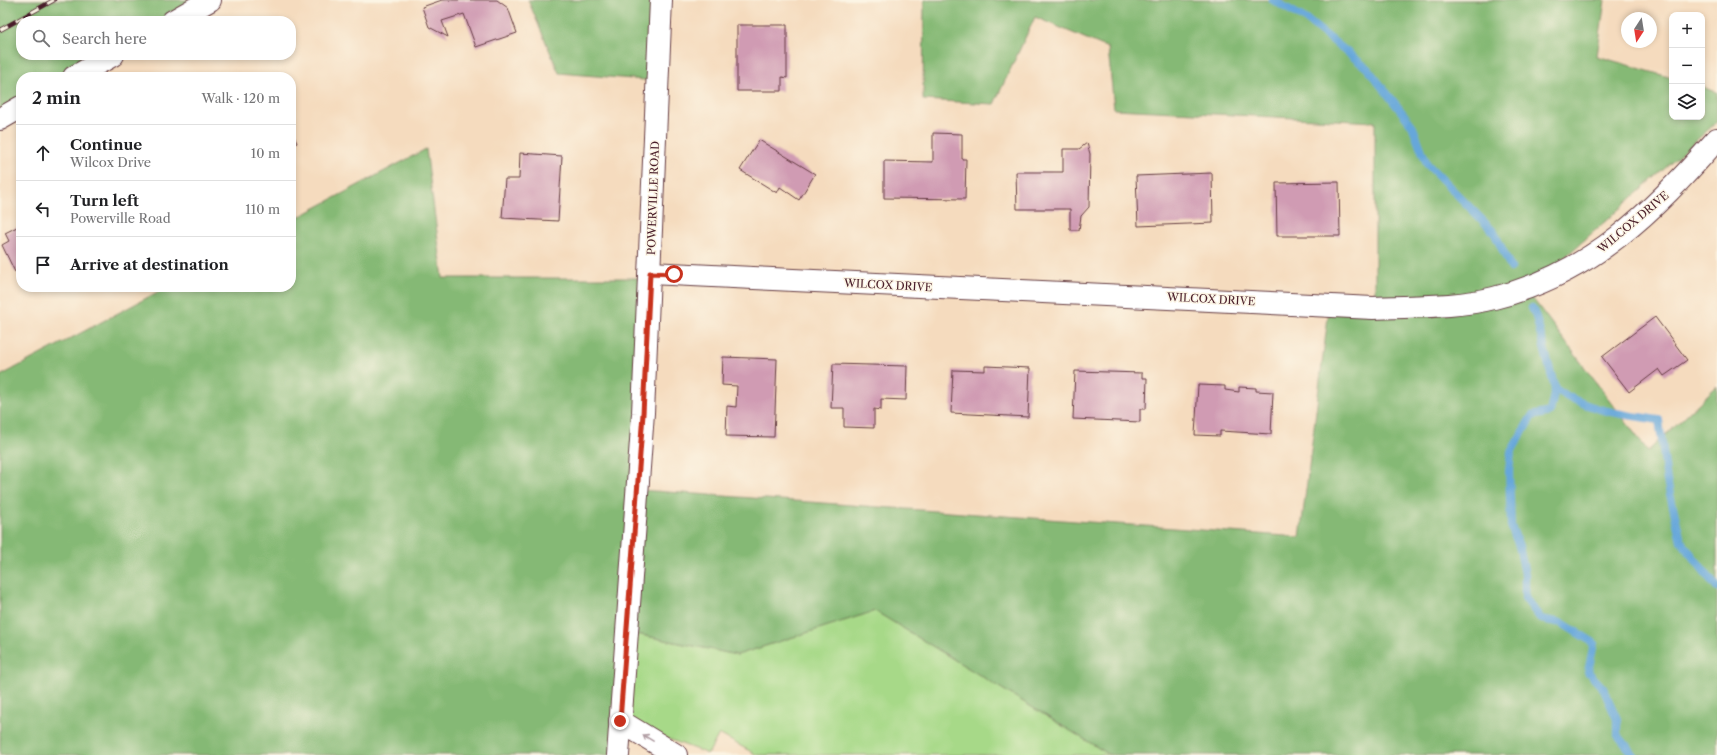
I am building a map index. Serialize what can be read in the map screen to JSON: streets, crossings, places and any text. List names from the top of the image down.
{
  "streets": {
    "street": ["POWERVILLE ROAD", "WILCOX DRIVE"]
  },
  "crossings": [
    ["POWERVILLE ROAD", "WILCOX DRIVE"]
  ],
  "north": "bottom",
  "page": {
    "map_buttons": ["+", "−"],
    "search": "Search here",
    "heading": ["2 min", "Walk · 120 m"],
    "list": [
      ["Continue", "Wilcox Drive", "10 m"],
      ["Turn left", "Powerville Road", "110 m"],
      "Arrive at destination"
    ]
  }
}
